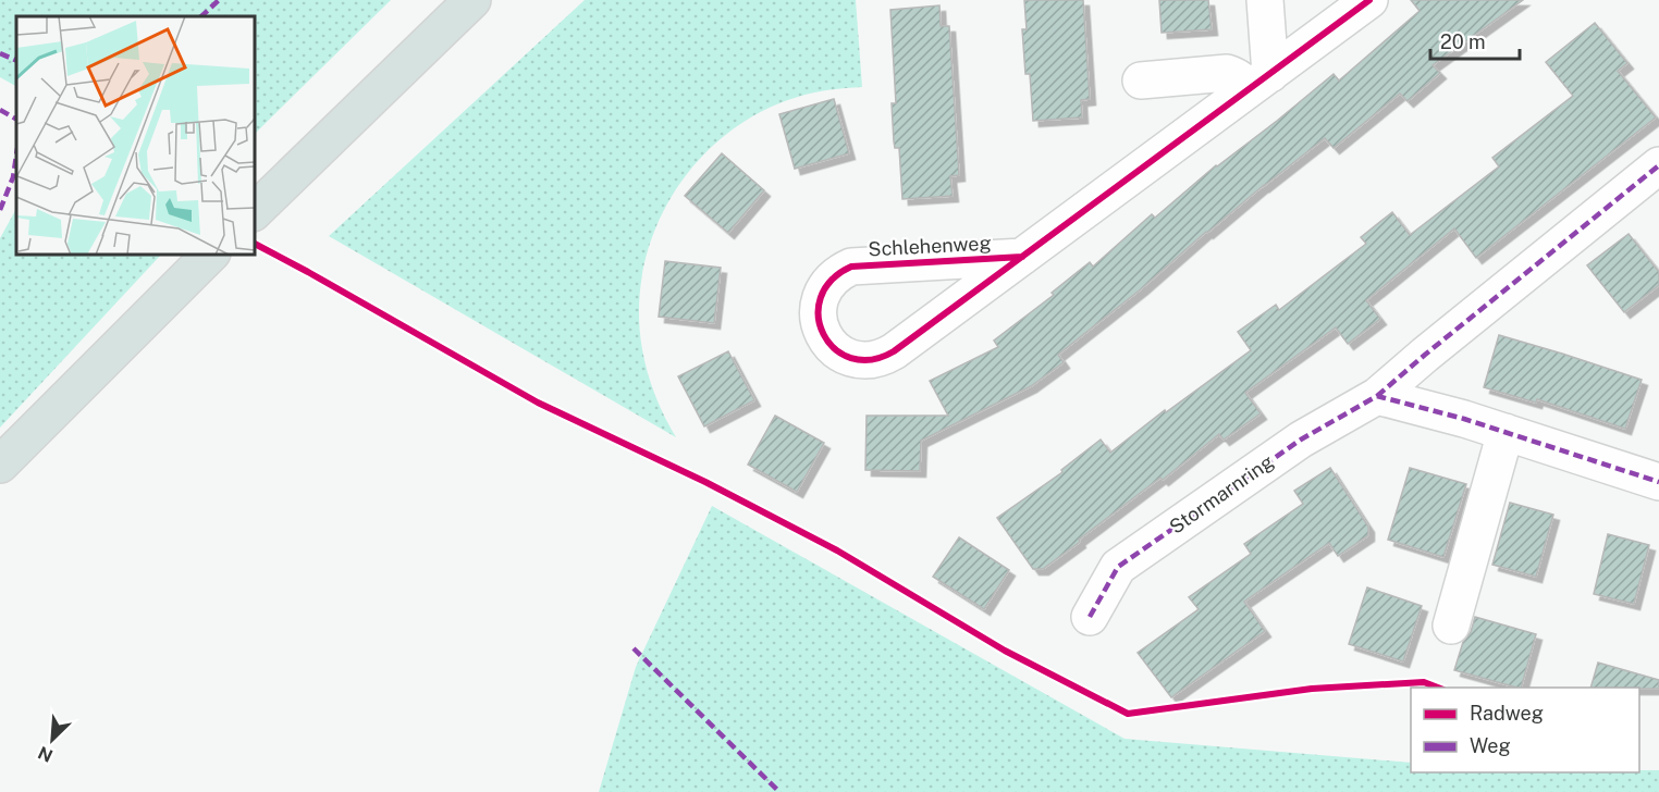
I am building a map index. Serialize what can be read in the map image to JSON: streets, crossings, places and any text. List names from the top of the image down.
{
  "streets": {
    "street": ["Schlehenweg", "Stormarnring"]
  },
  "legend": ["Radweg", "Weg"],
  "scale_bar": "20 m",
  "north": "bottom left"
}
